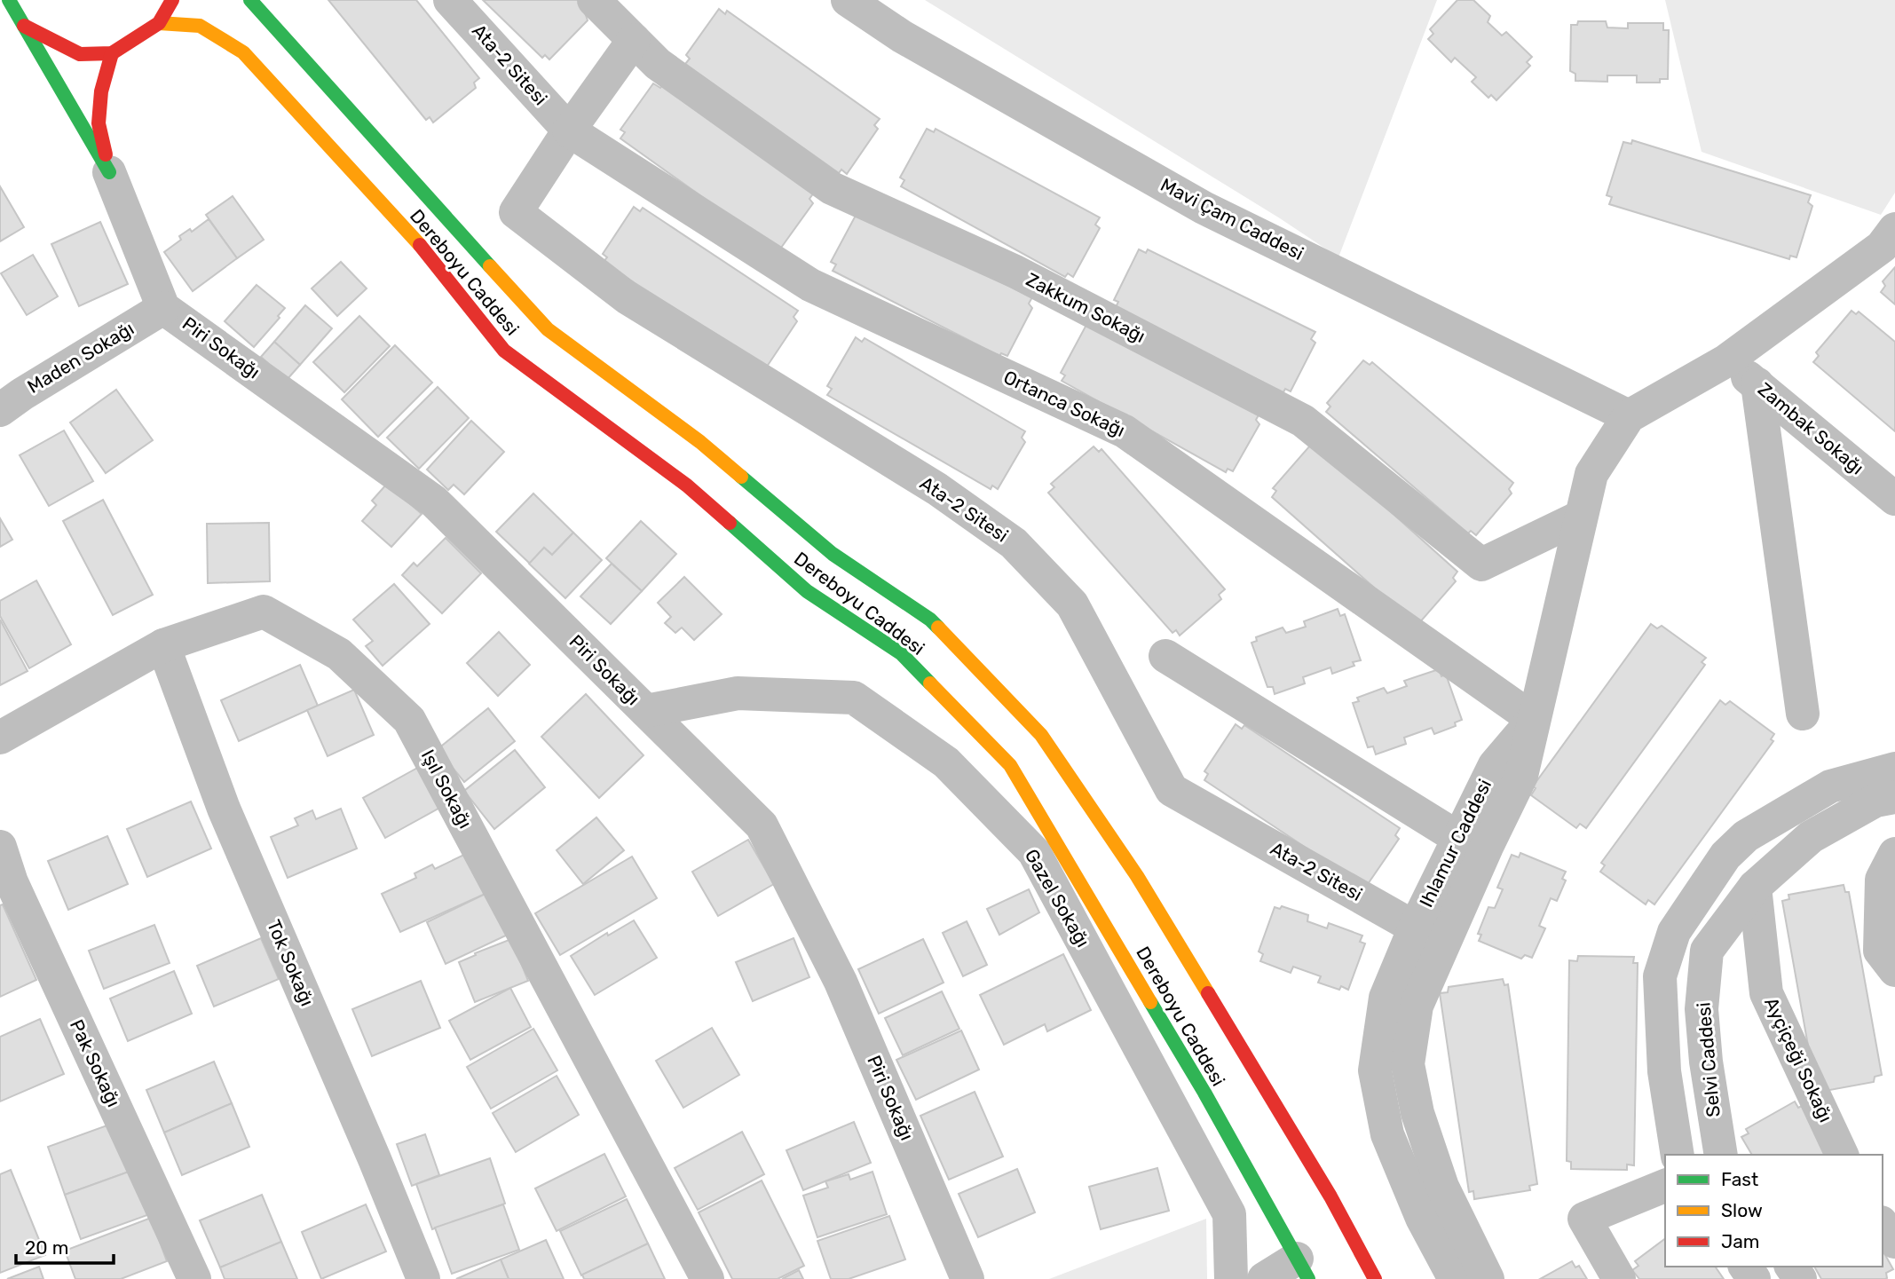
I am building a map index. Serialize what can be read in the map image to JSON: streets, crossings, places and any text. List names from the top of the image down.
{
  "streets": {
    "main road": ["Dereboyu Caddesi"],
    "street": [
      "Ata-2 Sitesi",
      "Mavi Çam Caddesi",
      "Zakkum Sokağı",
      "Piri Sokağı",
      "Maden Sokağı",
      "Ortanca Sokağı",
      "Zambak Sokağı",
      "Işıl Sokağı",
      "Ihlamur Caddesi",
      "Gazel Sokağı",
      "Tok Sokağı",
      "Selvi Caddesi",
      "Ayçiçeği Sokağı",
      "Pak Sokağı"
    ]
  },
  "crossings": [
    ["Ata-2 Sitesi", "Zakkum Sokağı"],
    ["Ata-2 Sitesi", "Ortanca Sokağı"],
    ["Ata-2 Sitesi", "Ihlamur Caddesi"],
    ["Mavi Çam Caddesi", "Ihlamur Caddesi"],
    ["Zakkum Sokağı", "Ihlamur Caddesi"],
    ["Piri Sokağı", "Maden Sokağı"],
    ["Piri Sokağı", "Gazel Sokağı"],
    ["Ortanca Sokağı", "Ihlamur Caddesi"],
    ["Işıl Sokağı", "Tok Sokağı"],
    ["Selvi Caddesi", "Ayçiçeği Sokağı"]
  ],
  "legend": ["Fast", "Slow", "Jam"],
  "scale_bar": "20 m"
}
